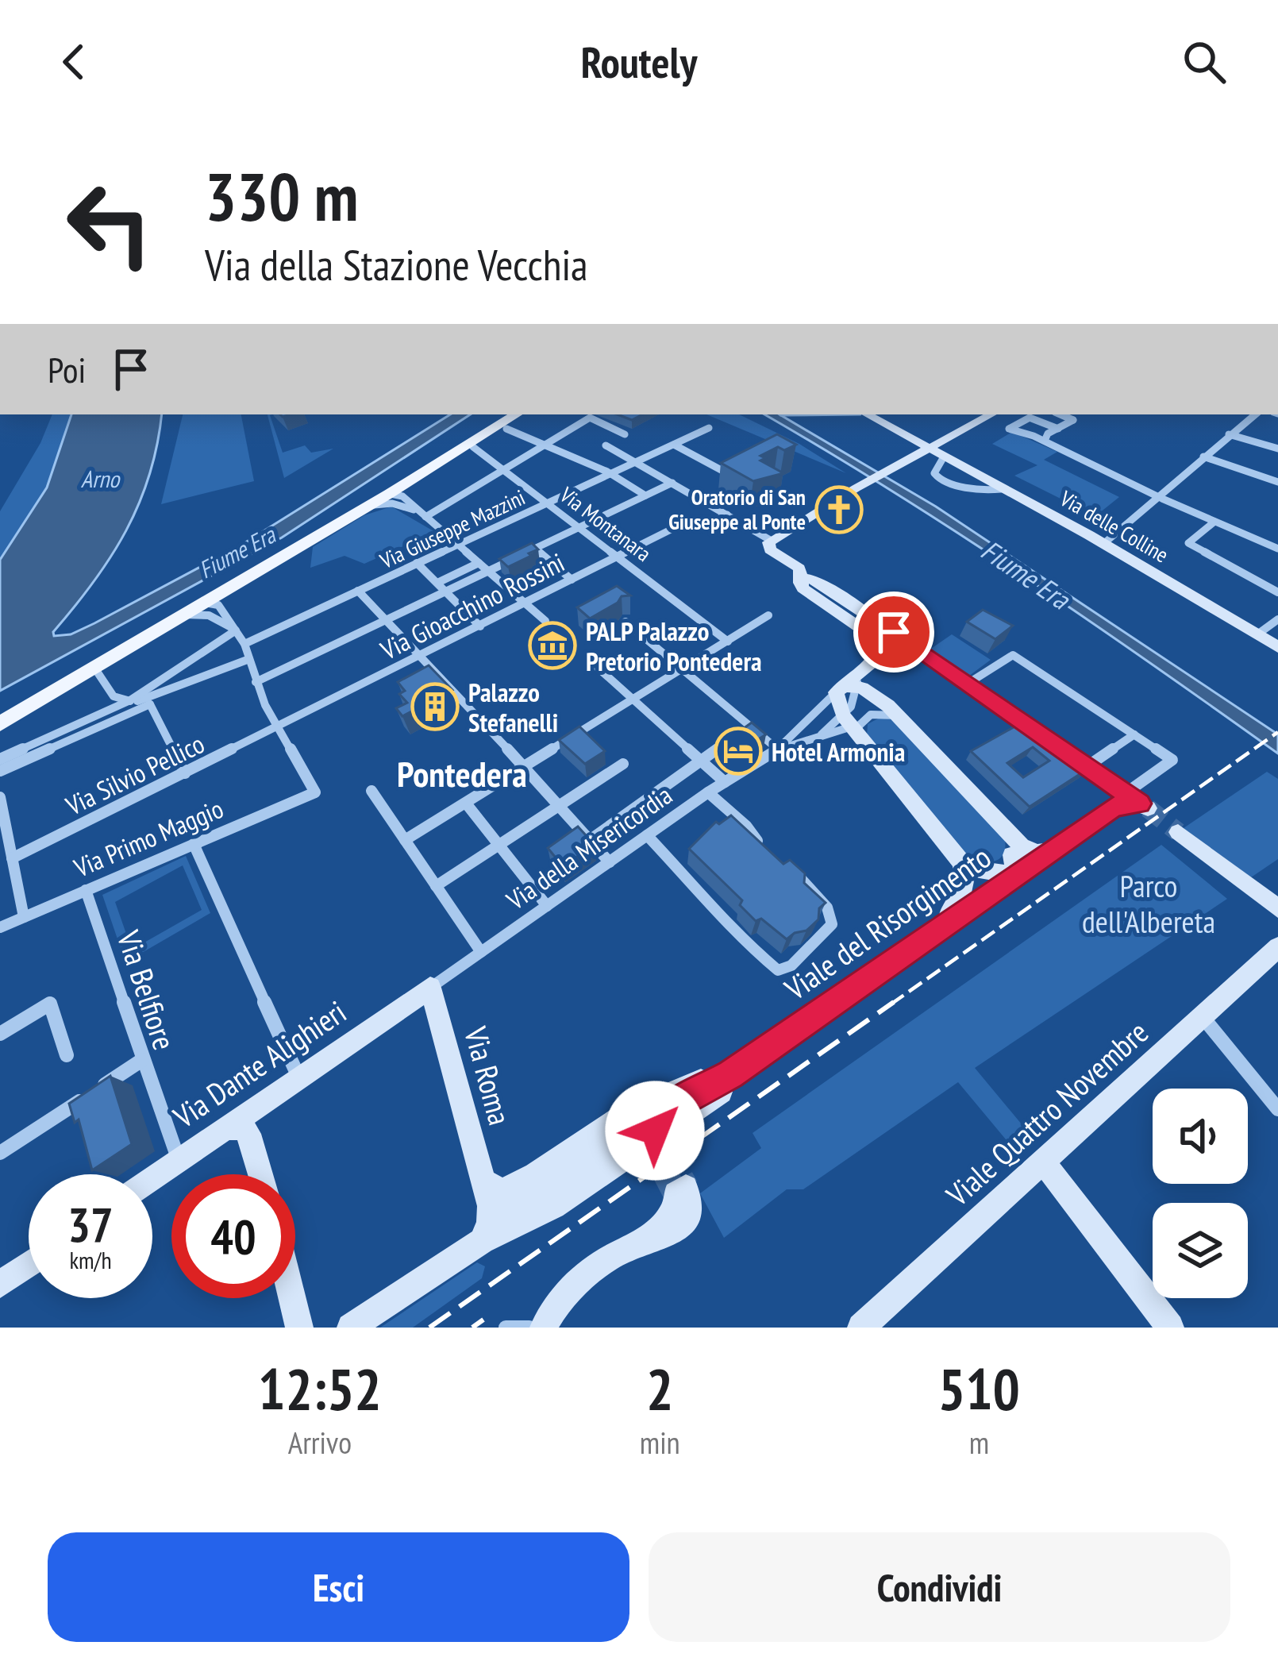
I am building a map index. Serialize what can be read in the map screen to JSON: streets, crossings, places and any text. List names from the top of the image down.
{
  "streets": {
    "street": [
      "Via Montanara",
      "Via delle Colline",
      "Via Giuseppe Mazzini",
      "Via Gioacchino Rossini",
      "Via Silvio Pellico",
      "Via Primo Maggio",
      "Via della Misericordia",
      "Viale del Risorgimento",
      "Via Belfiore",
      "Via Dante Alighieri",
      "Via Roma",
      "Viale Quattro Novembre"
    ]
  },
  "crossings": [
    ["Via Montanara", "Via Giuseppe Mazzini"],
    ["Via Montanara", "Via Gioacchino Rossini"],
    ["Via Gioacchino Rossini", "Via Silvio Pellico"],
    ["Via Gioacchino Rossini", "Via Primo Maggio"],
    ["Via Silvio Pellico", "Via Primo Maggio"],
    ["Via Primo Maggio", "Via Belfiore"],
    ["Via della Misericordia", "Via Dante Alighieri"],
    ["Via della Misericordia", "Via Roma"],
    ["Viale del Risorgimento", "Via Roma"],
    ["Via Belfiore", "Via Dante Alighieri"],
    ["Via Dante Alighieri", "Via Roma"]
  ],
  "districts": ["Pontedera"],
  "water": ["Arno", "Fiume Era"],
  "parks": ["Parco dell'Albereta"],
  "places": {
    "church": ["Oratorio di San Giuseppe al Ponte"],
    "museum": ["PALP Palazzo Pretorio Pontedera"],
    "building": ["Palazzo Stefanelli"],
    "hotel": ["Hotel Armonia"]
  },
  "page": {
    "header": "Routely",
    "turn": ["330 m", "Via della Stazione Vecchia"],
    "then": "Poi",
    "speed": "37 km/h",
    "limit": "40",
    "eta": [
      "12:52",
      "Arrivo",
      "2",
      "min",
      "510",
      "m"
    ],
    "buttons": ["Esci", "Condividi"]
  }
}
